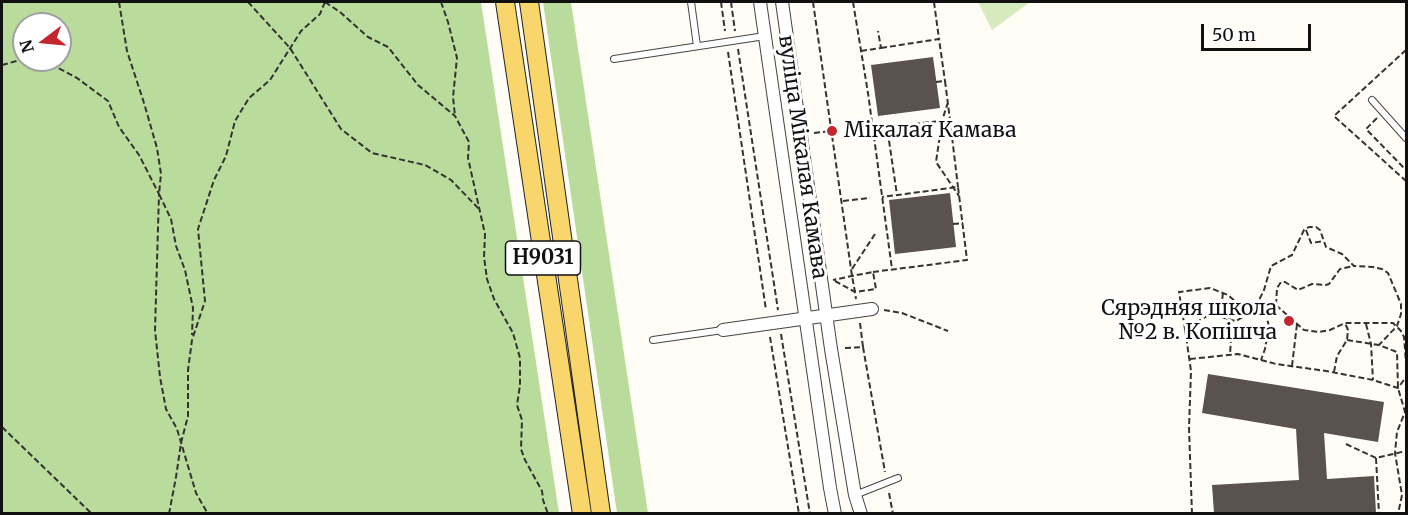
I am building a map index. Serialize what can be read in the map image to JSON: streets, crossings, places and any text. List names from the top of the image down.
{
  "streets": {
    "main road": ["Н9031"],
    "street": ["вуліца Мікалая Камава"]
  },
  "places": ["Мікалая Камава", "Сярэдняя школа №2 в. Копішча"],
  "scale_bar": "50 m",
  "north": "left"
}
